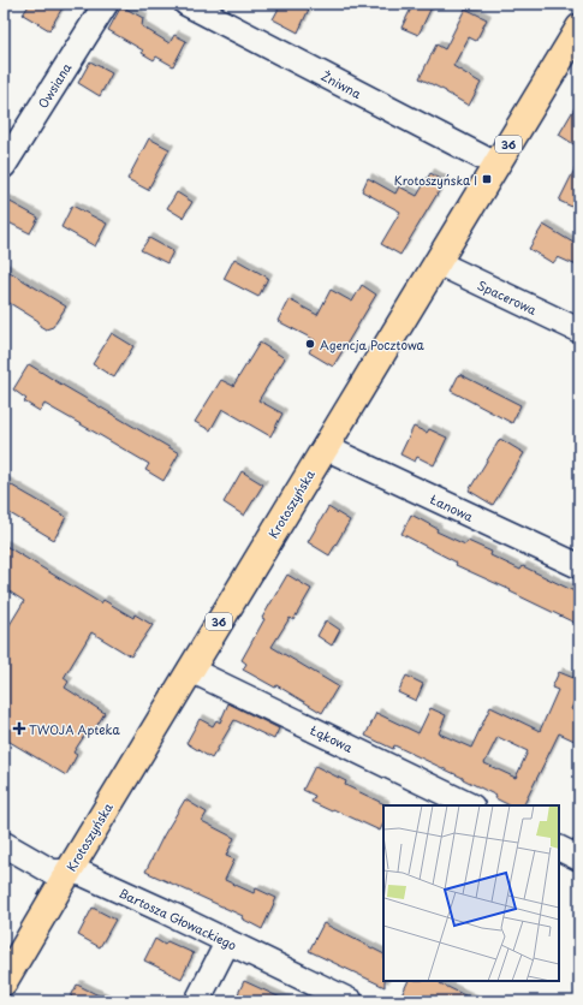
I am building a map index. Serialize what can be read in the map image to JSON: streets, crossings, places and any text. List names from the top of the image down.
{
  "streets": {
    "main road": ["36", "Krotoszyńska"],
    "street": [
      "Żniwna",
      "Owsiana",
      "Spacerowa",
      "Łanowa",
      "Łąkowa",
      "Bartosza Głowackiego"
    ]
  },
  "crossings": [
    ["Żniwna", "Krotoszyńska"],
    ["Spacerowa", "Krotoszyńska"],
    ["Krotoszyńska", "Łanowa"],
    ["Krotoszyńska", "Łąkowa"],
    ["Krotoszyńska", "Bartosza Głowackiego"]
  ],
  "places": {
    "transit": ["Krotoszyńska I"],
    "other": ["Agencja Pocztowa"],
    "health": ["TWOJA Apteka"]
  }
}
